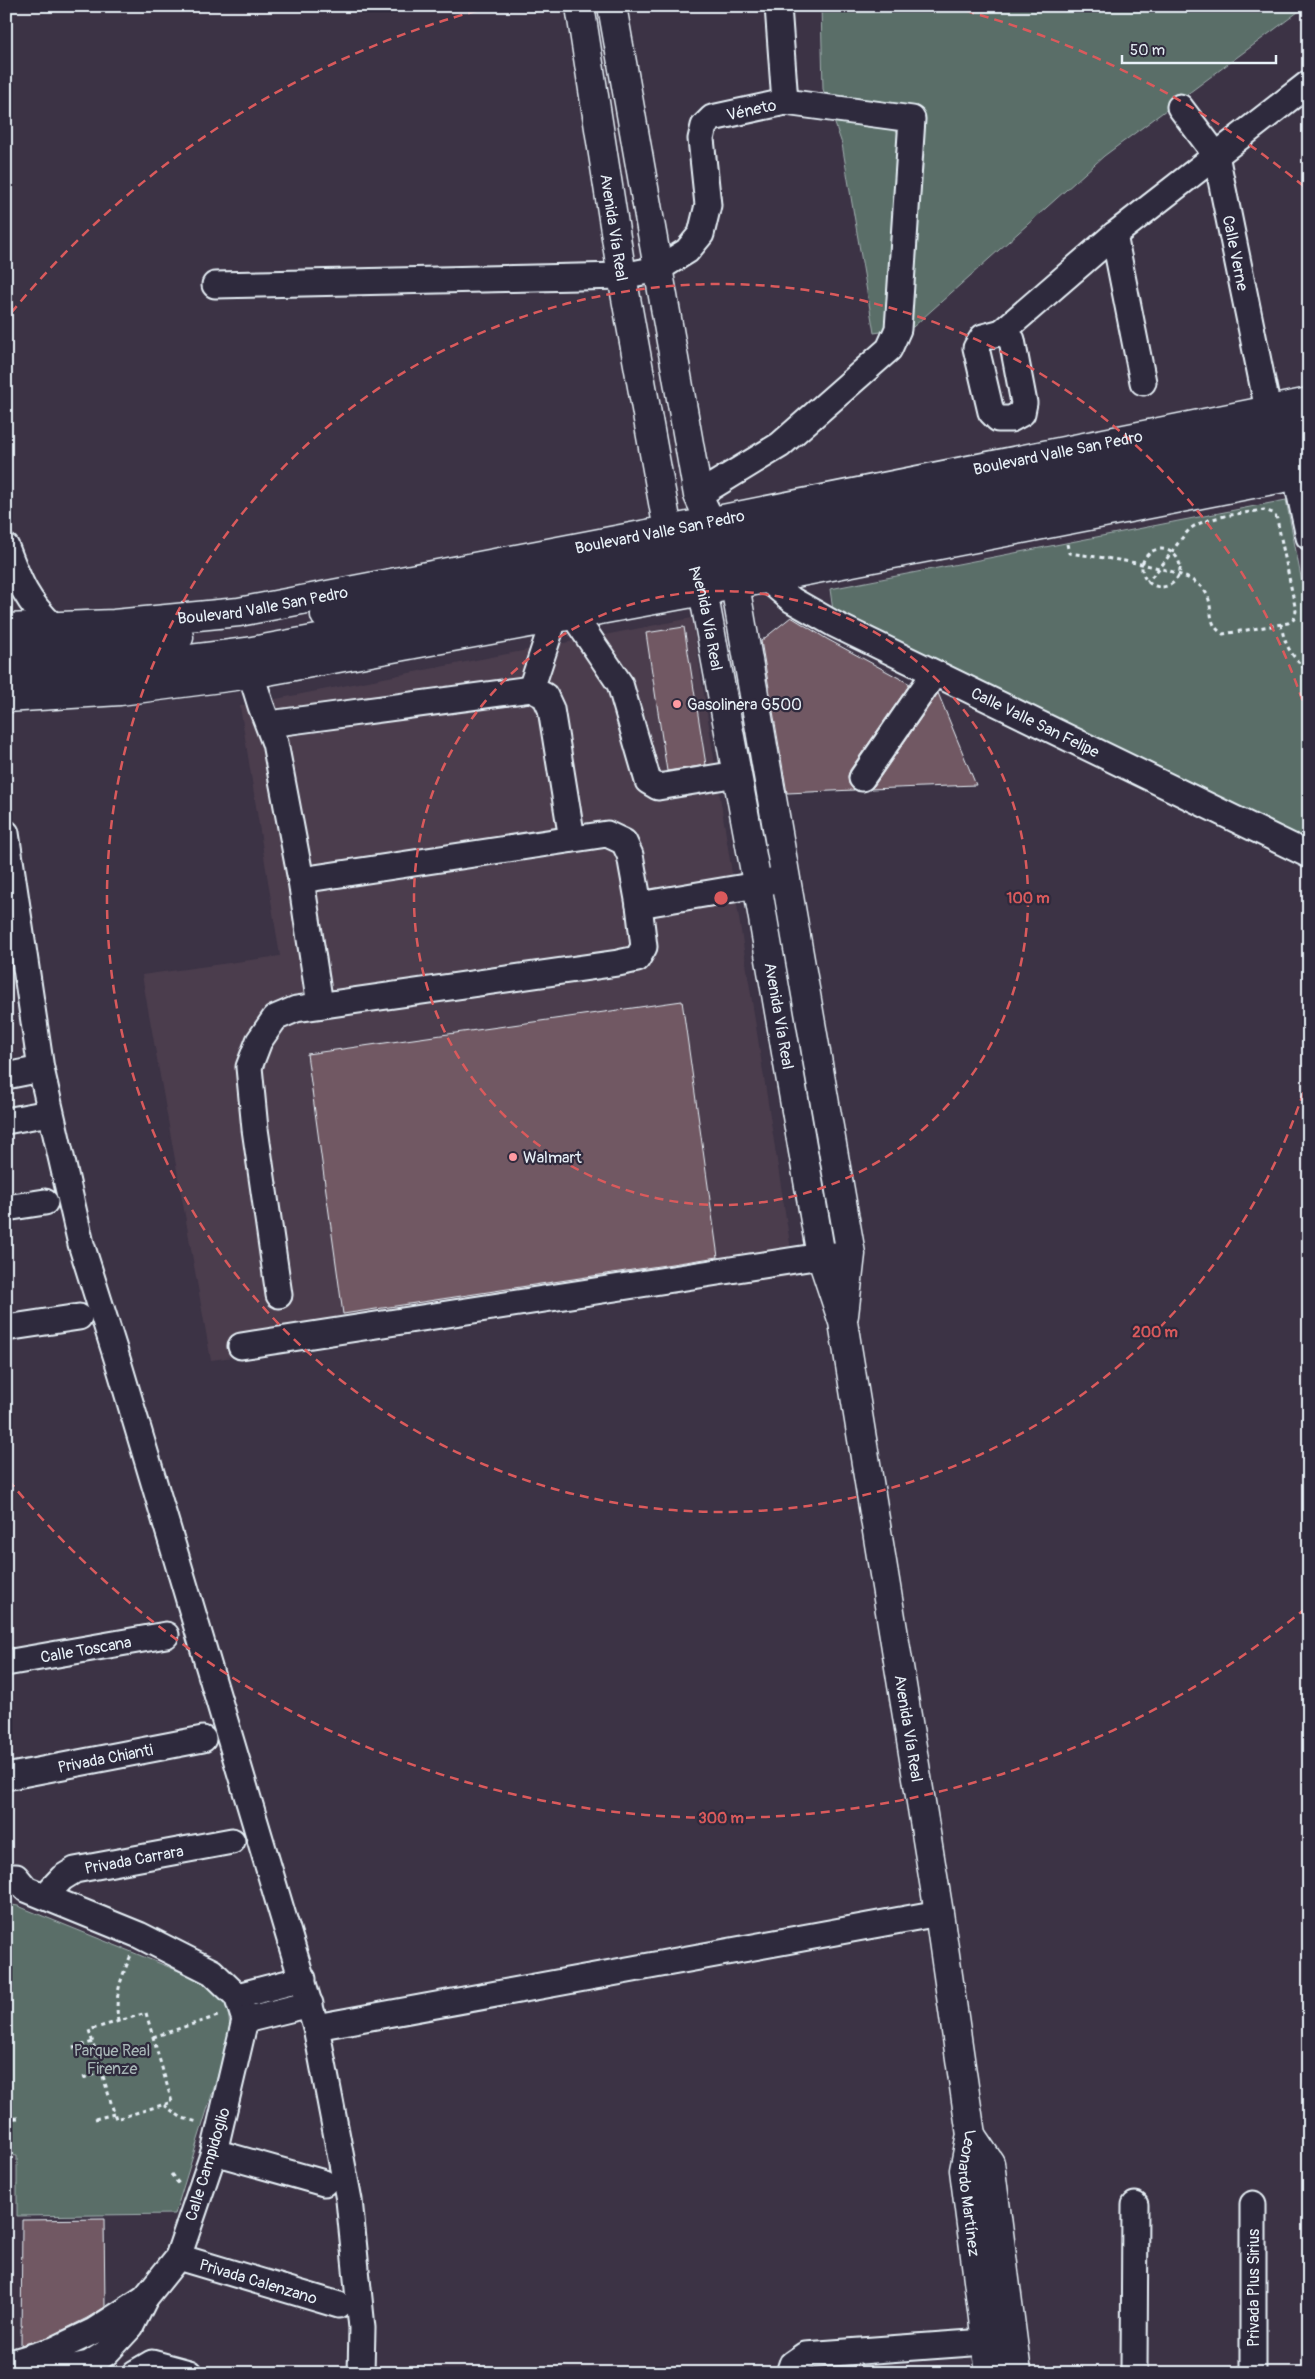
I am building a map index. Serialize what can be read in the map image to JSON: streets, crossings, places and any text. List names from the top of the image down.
{
  "streets": {
    "main road": ["Avenida Vía Real", "Boulevard Valle San Pedro", "Leonardo Martínez"],
    "street": [
      "Véneto",
      "Calle Verne",
      "Calle Valle San Felipe",
      "Calle Toscana",
      "Privada Chianti",
      "Privada Carrara",
      "Calle Campidoglio",
      "Privada Calenzano",
      "Privada Plus Sirius"
    ]
  },
  "crossings": [
    ["Véneto", "Avenida Vía Real"],
    ["Avenida Vía Real", "Boulevard Valle San Pedro"],
    ["Avenida Vía Real", "Leonardo Martínez"],
    ["Calle Verne", "Boulevard Valle San Pedro"],
    ["Boulevard Valle San Pedro", "Calle Valle San Felipe"],
    ["Calle Campidoglio", "Privada Calenzano"]
  ],
  "parks": ["Parque Real Firenze"],
  "places": ["Gasolinera G500", "Walmart"],
  "scale_bar": "50 m",
  "rings": ["100 m", "200 m", "300 m"]
}
